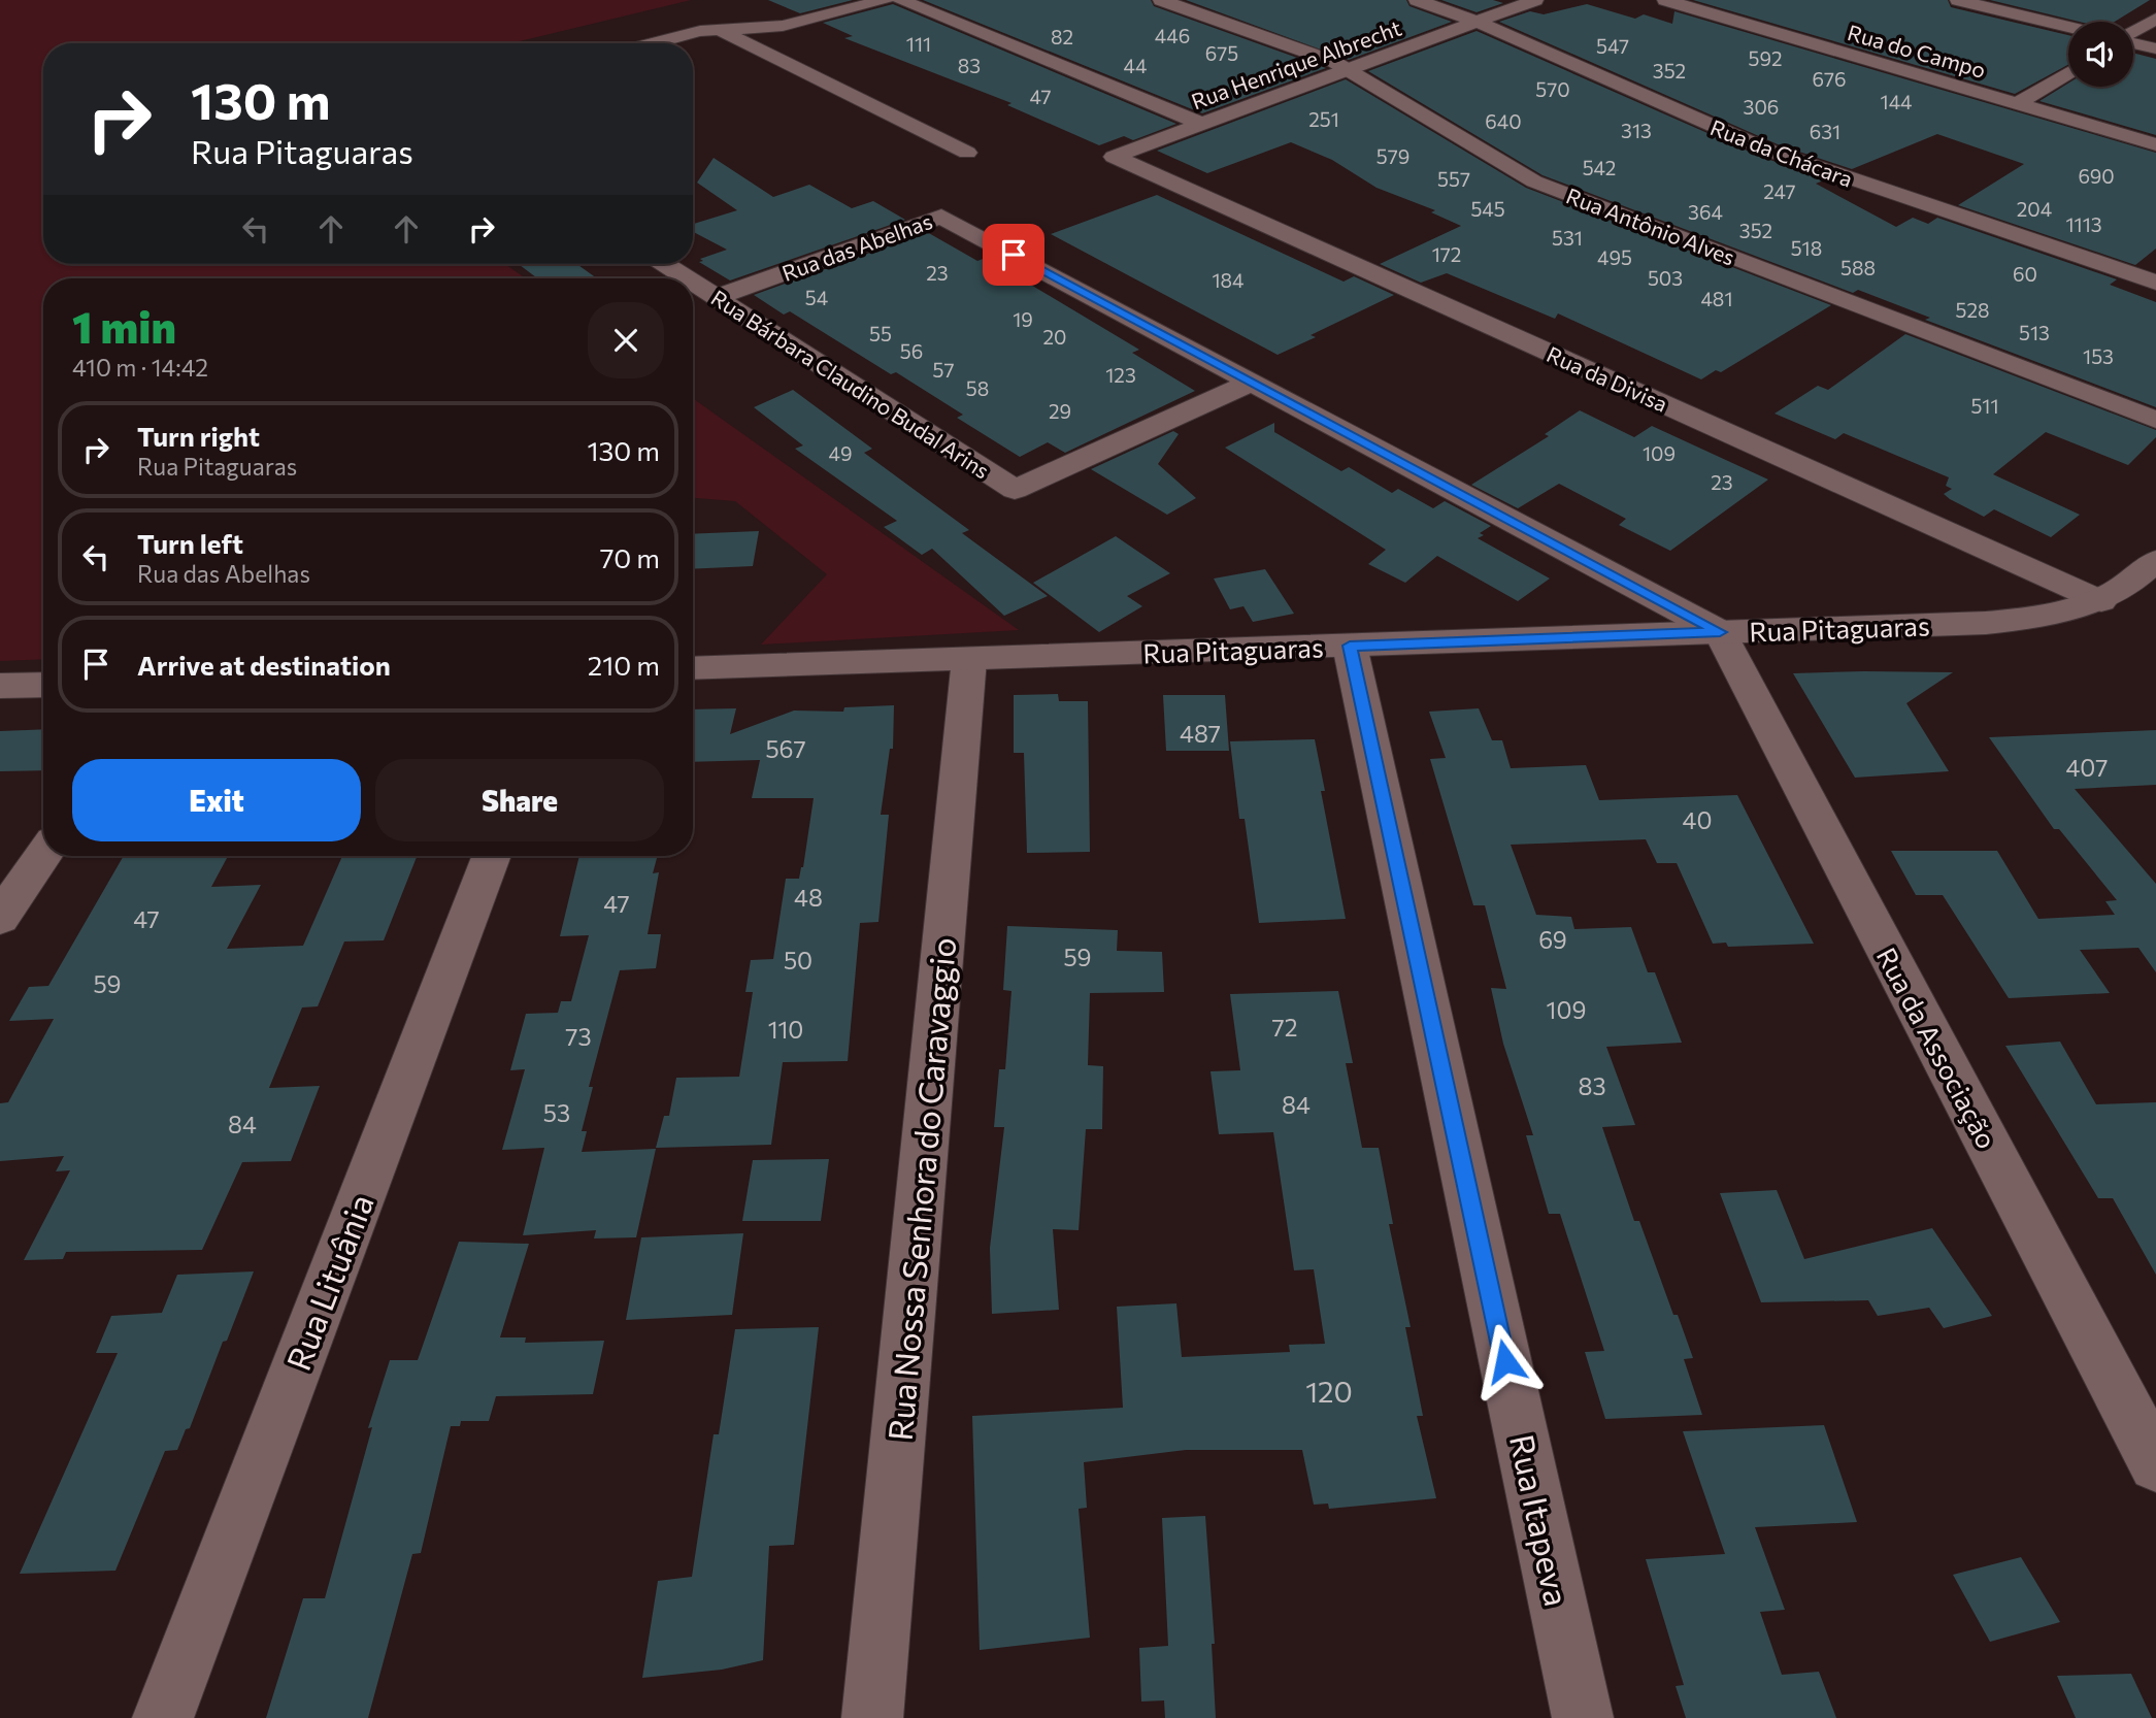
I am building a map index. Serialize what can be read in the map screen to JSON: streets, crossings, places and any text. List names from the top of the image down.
{
  "streets": {
    "street": [
      "Rua do Campo",
      "Rua Henrique Albrecht",
      "Rua da Chácara",
      "Rua Antônio Alves",
      "Rua das Abelhas",
      "Rua da Divisa",
      "Rua Bárbara Claudino Budal Arins",
      "Rua Pitaguaras",
      "Rua da Associação",
      "Rua Nossa Senhora do Caravaggio",
      "Rua Lituânia",
      "Rua Itapeva"
    ]
  },
  "crossings": [
    ["Rua Henrique Albrecht", "Rua da Chácara"],
    ["Rua Henrique Albrecht", "Rua Antônio Alves"],
    ["Rua Henrique Albrecht", "Rua da Divisa"],
    ["Rua das Abelhas", "Rua Bárbara Claudino Budal Arins"],
    ["Rua das Abelhas", "Rua Pitaguaras"],
    ["Rua das Abelhas", "Rua da Associação"],
    ["Rua da Divisa", "Rua Pitaguaras"],
    ["Rua Pitaguaras", "Rua da Associação"],
    ["Rua Pitaguaras", "Rua Nossa Senhora do Caravaggio"],
    ["Rua Pitaguaras", "Rua Itapeva"]
  ],
  "house_numbers": [
    "446",
    "82",
    "111",
    "547",
    "675",
    "592",
    "83",
    "44",
    "352",
    "676",
    "570",
    "47",
    "144",
    "306",
    "251",
    "640",
    "313",
    "631",
    "579",
    "542",
    "690",
    "557",
    "247",
    "545",
    "204",
    "364",
    "1113",
    "352",
    "531",
    "518",
    "172",
    "495",
    "588",
    "23",
    "60",
    "503",
    "184",
    "54",
    "481",
    "528",
    "19",
    "513",
    "55",
    "20",
    "56",
    "153",
    "57",
    "123",
    "58",
    "511",
    "29",
    "49",
    "109",
    "23",
    "487",
    "567",
    "407",
    "40",
    "48",
    "47",
    "47",
    "69",
    "59",
    "50",
    "59",
    "109",
    "72",
    "110",
    "73",
    "83",
    "84",
    "53",
    "84",
    "120"
  ],
  "page": {
    "turn": ["130 m", "Rua Pitaguaras"],
    "heading": ["1 min", "410 m · 14:42"],
    "list": [
      {
        "name": "Turn right",
        "note": "Rua Pitaguaras",
        "value": "130 m"
      },
      {
        "name": "Turn left",
        "note": "Rua das Abelhas",
        "value": "70 m"
      },
      {
        "name": "Arrive at destination",
        "value": "210 m"
      }
    ],
    "buttons": ["Exit", "Share"]
  }
}
